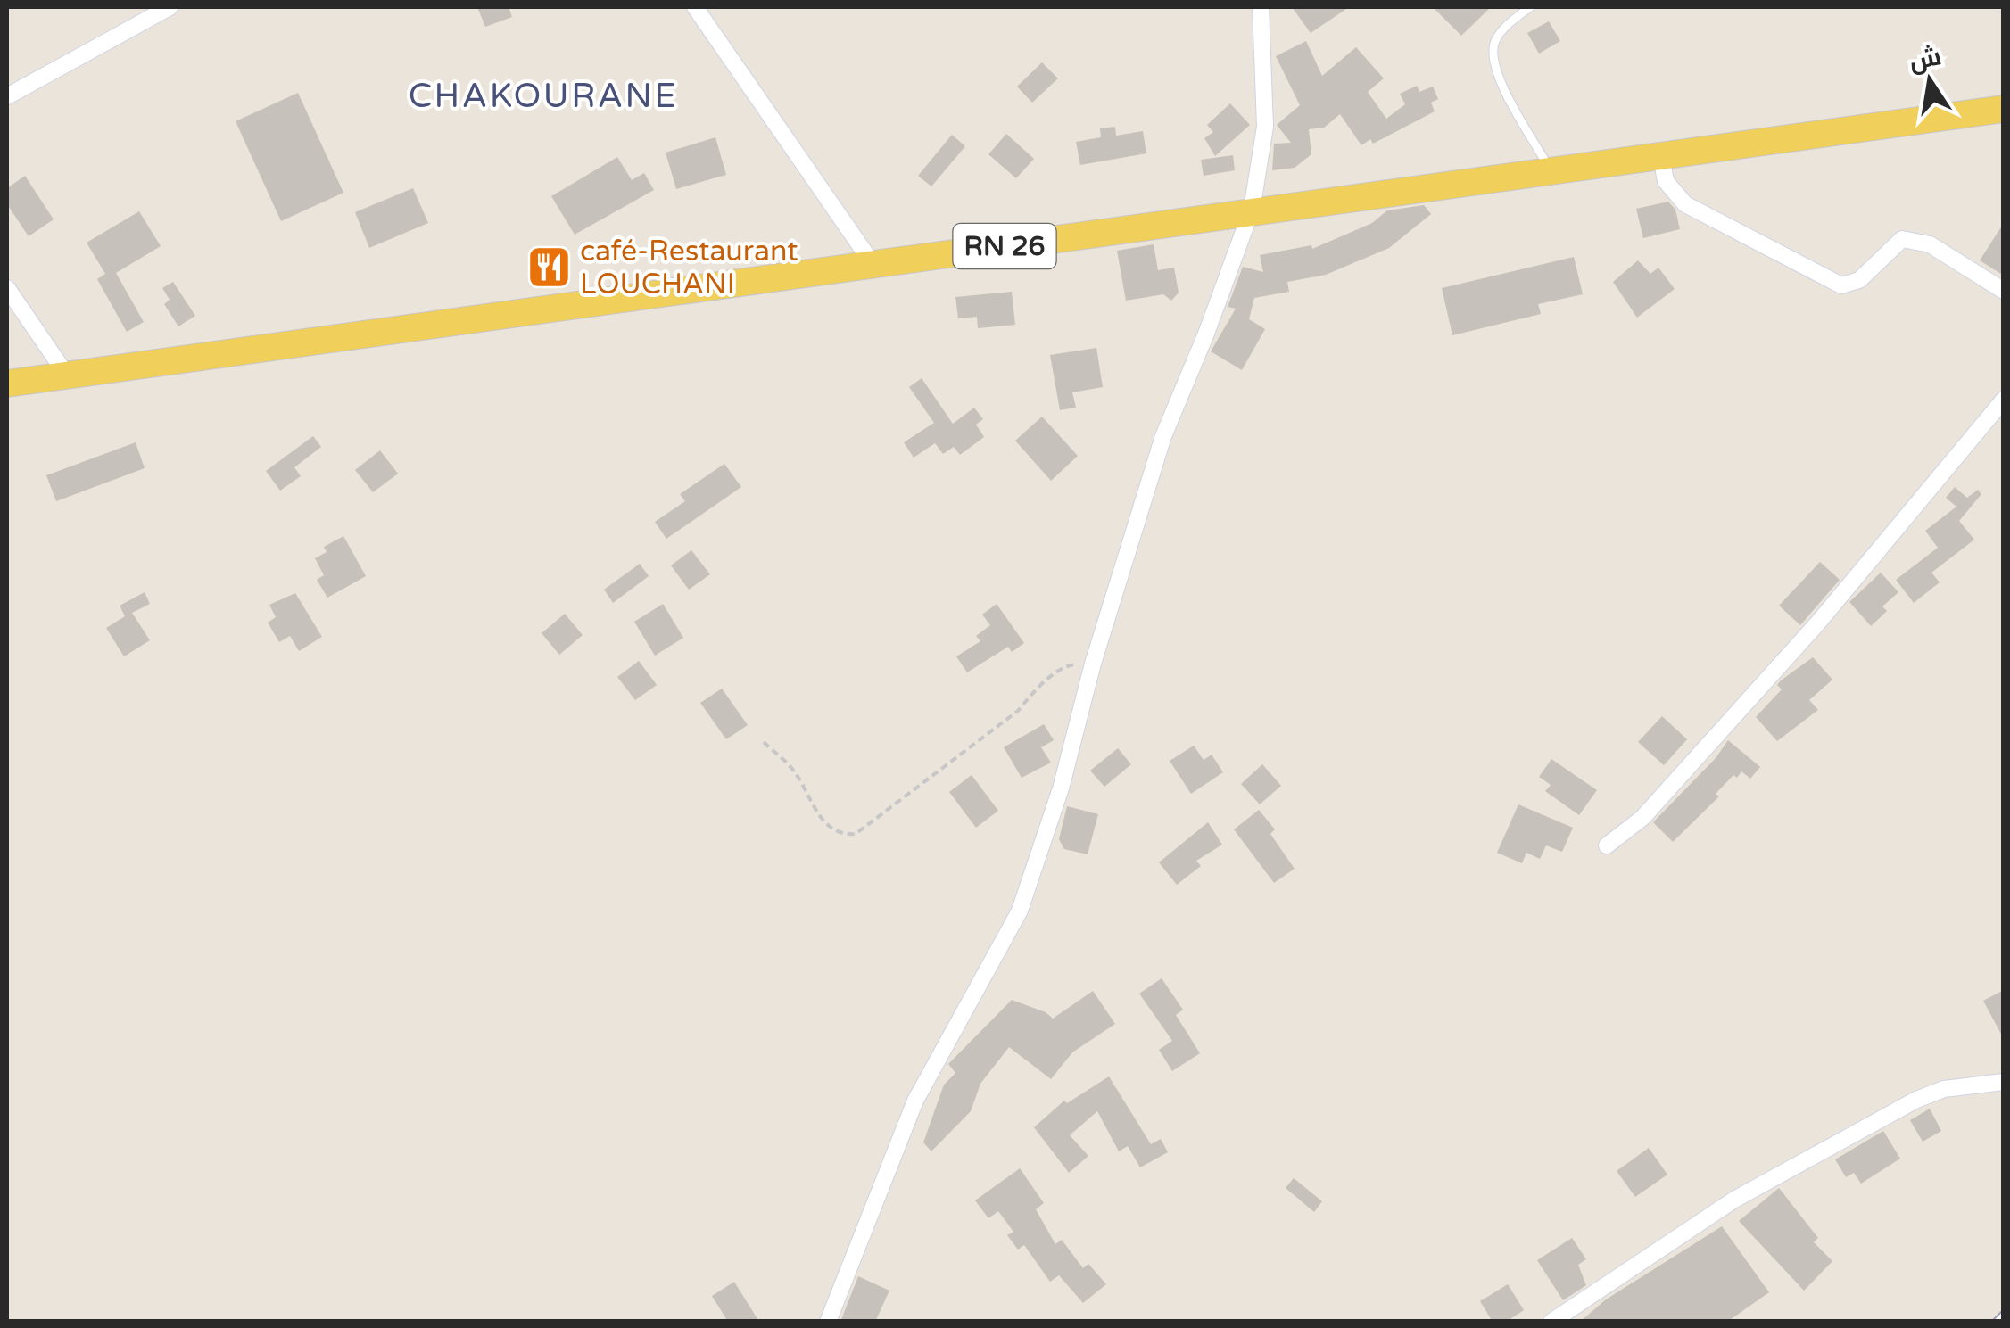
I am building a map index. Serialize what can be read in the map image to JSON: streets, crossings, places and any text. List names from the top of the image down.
{
  "streets": {
    "main road": ["RN 26"]
  },
  "districts": ["CHAKOURANE"],
  "places": {
    "restaurant": ["café-Restaurant LOUCHANI"]
  },
  "north": "top"
}
